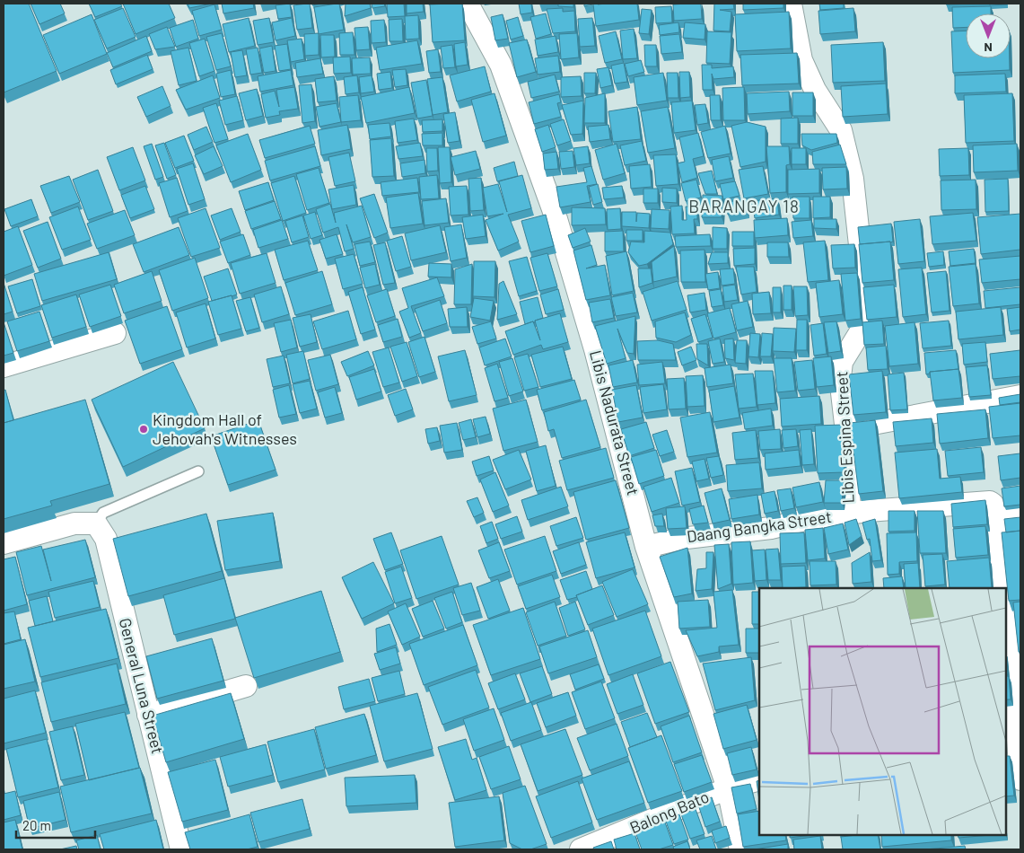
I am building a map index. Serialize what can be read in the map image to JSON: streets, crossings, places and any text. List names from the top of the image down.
{
  "streets": {
    "street": [
      "Libis Nadurata Street",
      "Libis Espina Street",
      "Daang Bangka Street",
      "General Luna Street",
      "Balong Bato"
    ]
  },
  "crossings": [
    ["Libis Nadurata Street", "Daang Bangka Street"],
    ["Libis Nadurata Street", "Balong Bato"],
    ["Libis Espina Street", "Daang Bangka Street"]
  ],
  "districts": ["BARANGAY 18"],
  "places": ["Kingdom Hall of Jehovah's Witnesses"],
  "scale_bar": "20 m",
  "north": "bottom"
}
